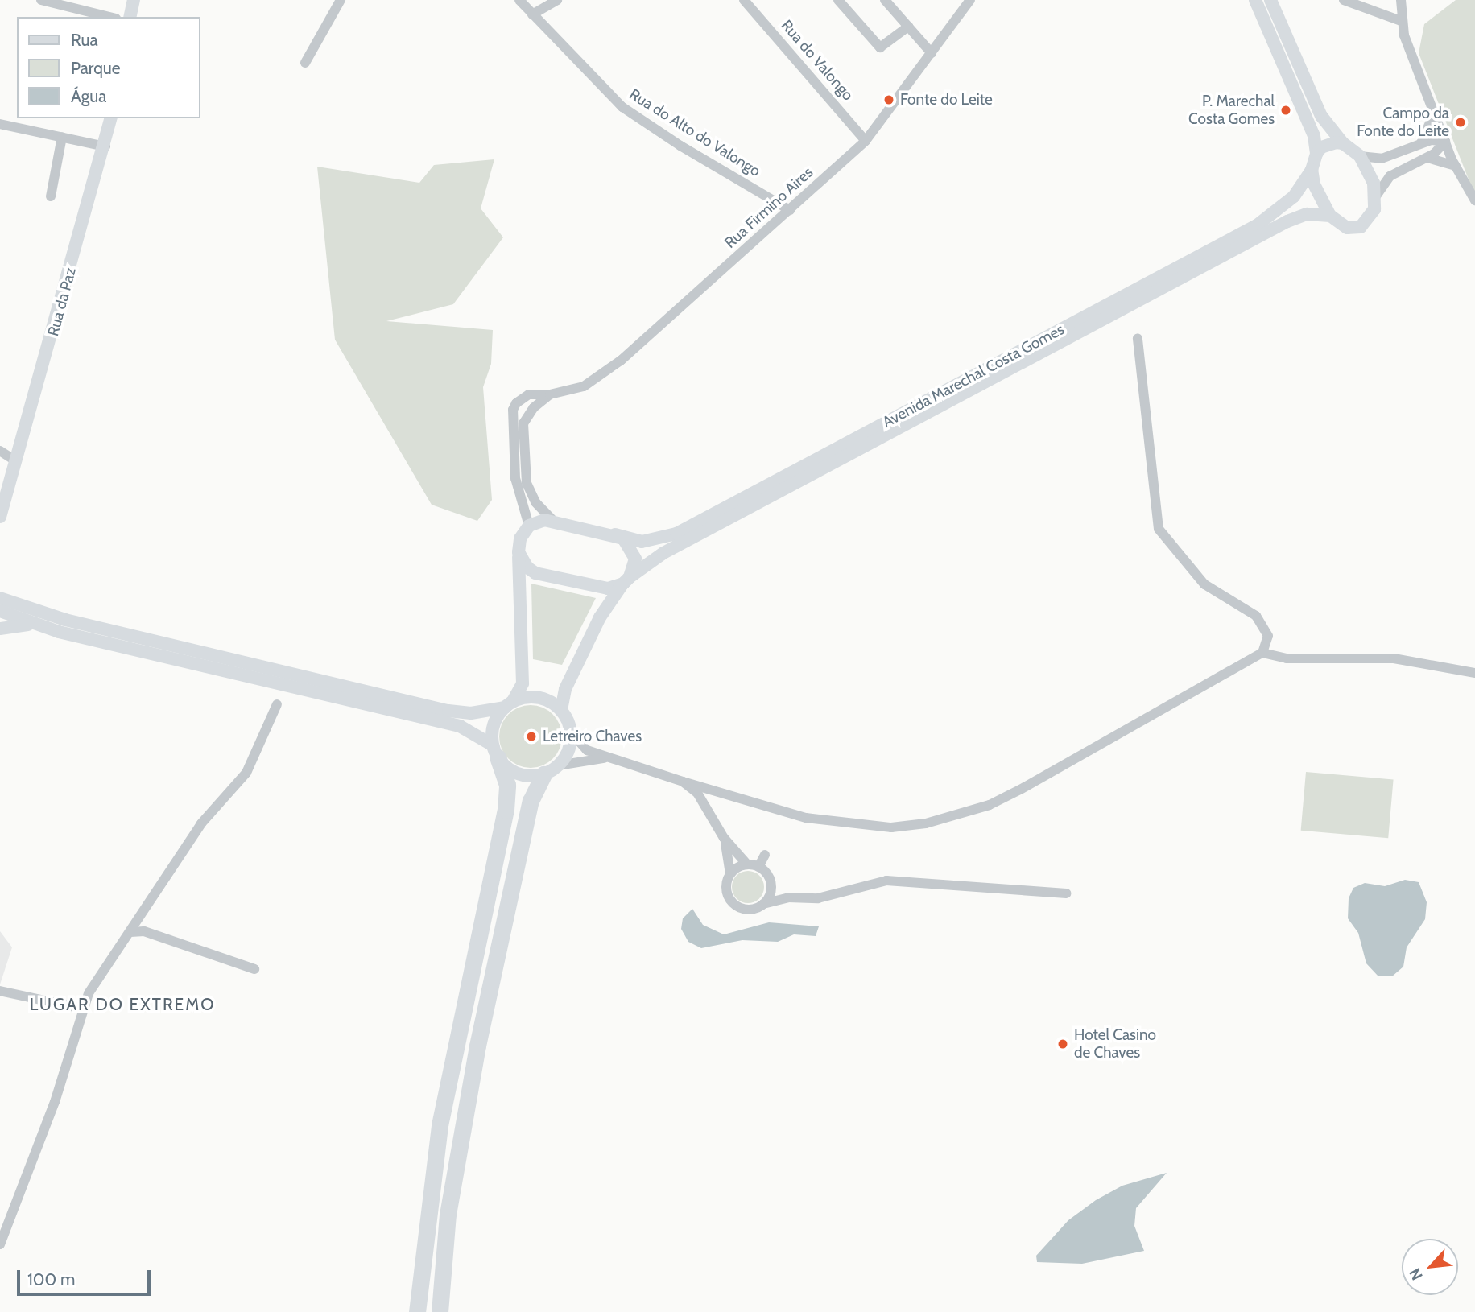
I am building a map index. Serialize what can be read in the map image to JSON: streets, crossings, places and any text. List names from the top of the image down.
{
  "streets": {
    "street": [
      "Rua do Valongo",
      "Rua do Alto do Valongo",
      "Rua Firmino Aires",
      "Rua da Paz",
      "Avenida Marechal Costa Gomes"
    ]
  },
  "crossings": [
    ["Rua do Valongo", "Rua Firmino Aires"],
    ["Rua do Alto do Valongo", "Rua Firmino Aires"]
  ],
  "districts": ["LUGAR DO EXTREMO"],
  "places": [
    "Fonte do Leite",
    "P. Marechal Costa Gomes",
    "Campo da Fonte do Leite",
    "Letreiro Chaves",
    "Hotel Casino de Chaves"
  ],
  "legend": ["Rua", "Parque", "Água"],
  "scale_bar": "100 m",
  "north": "bottom left"
}
